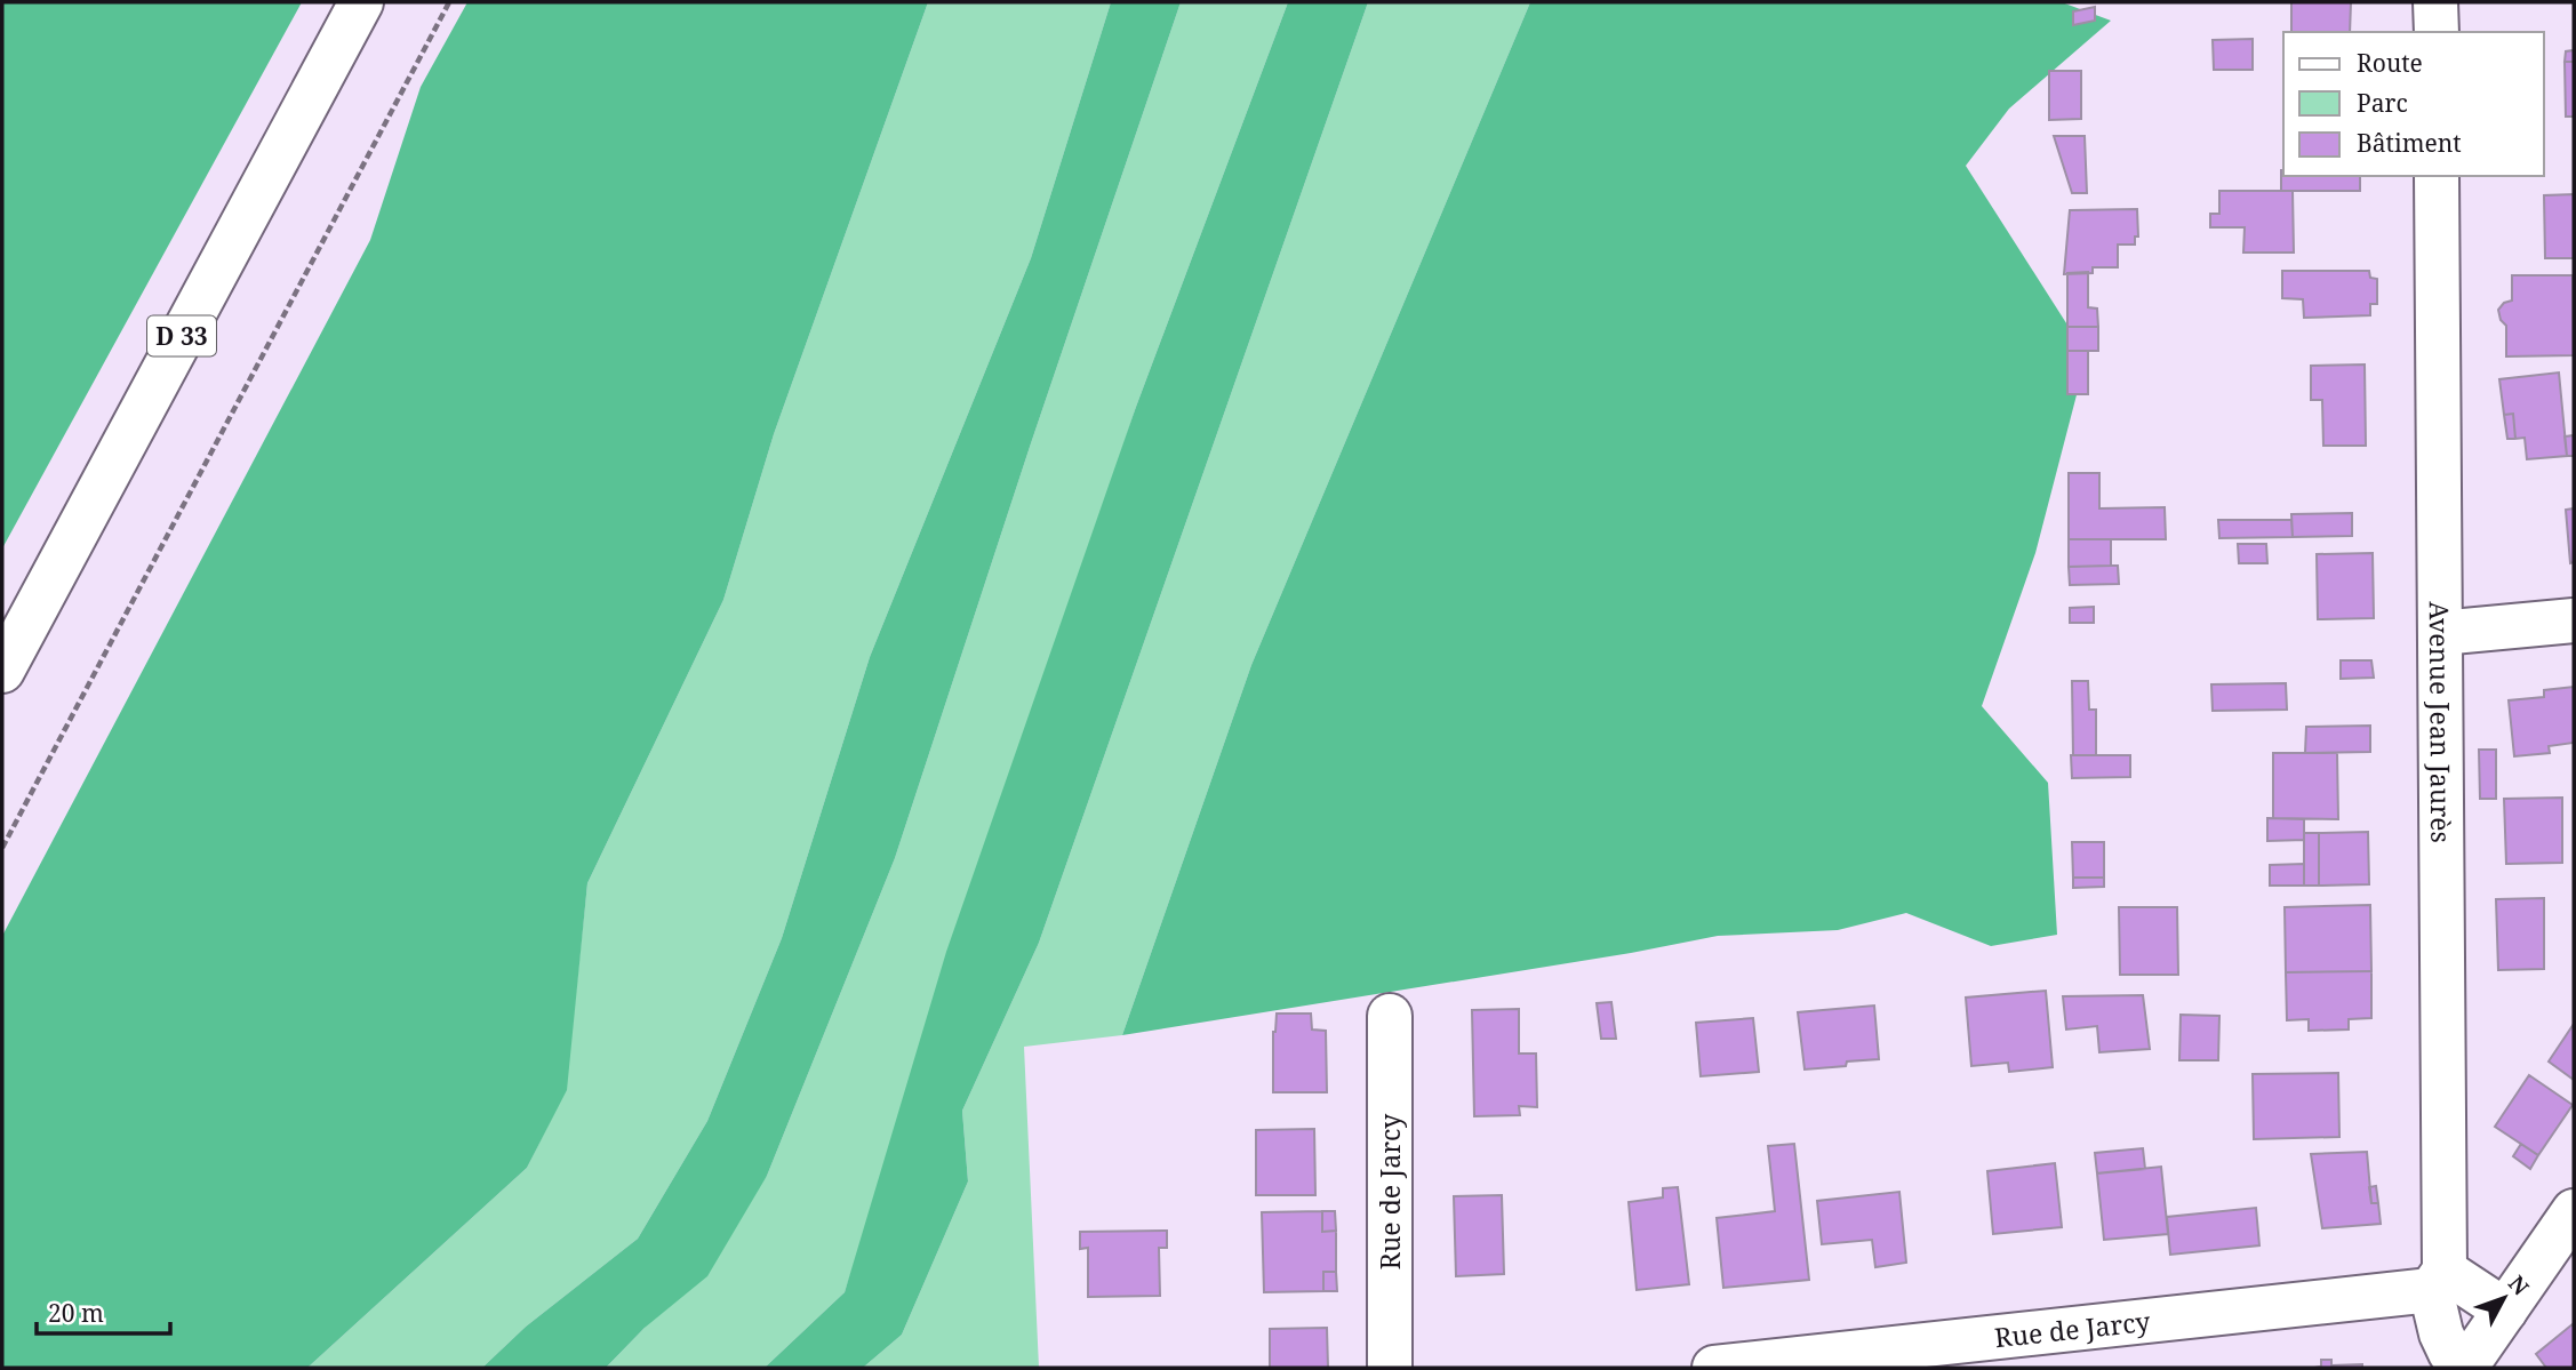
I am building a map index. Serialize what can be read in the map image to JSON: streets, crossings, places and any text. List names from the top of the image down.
{
  "streets": {
    "street": ["D 33", "Avenue Jean Jaurès", "Rue de Jarcy"]
  },
  "crossings": [
    ["Avenue Jean Jaurès", "Rue de Jarcy"]
  ],
  "legend": ["Route", "Parc", "Bâtiment"],
  "scale_bar": "20 m",
  "north": "top right"
}
